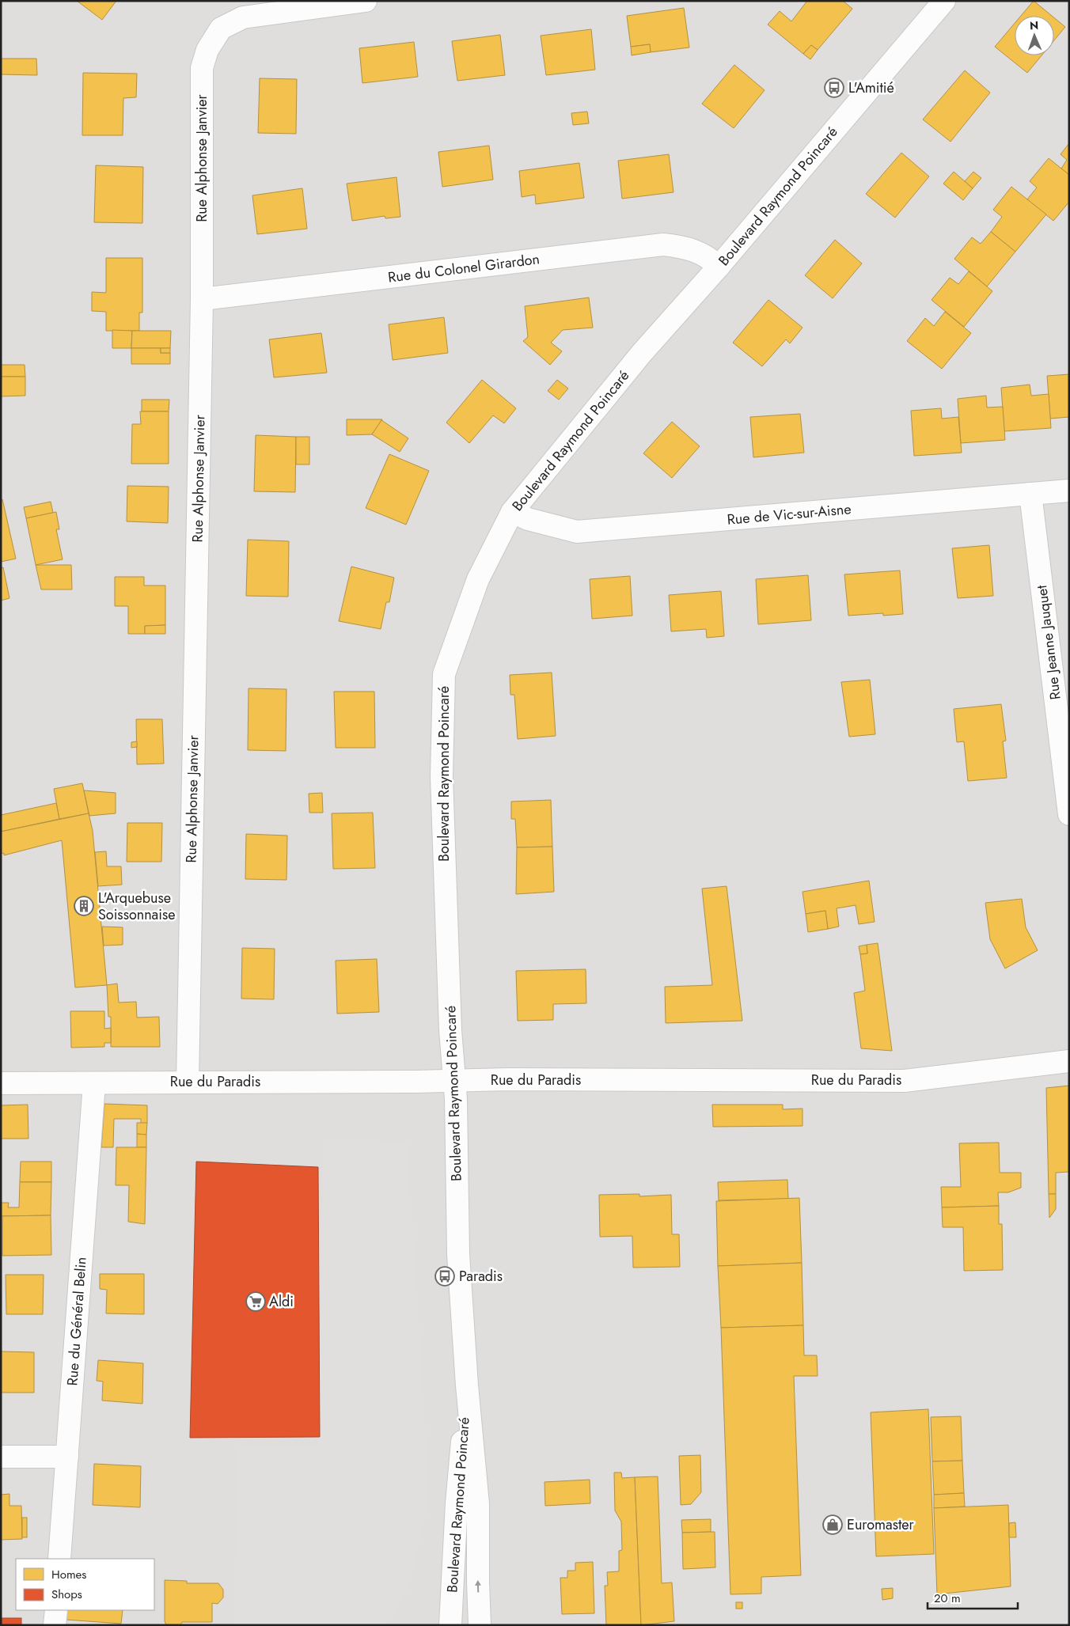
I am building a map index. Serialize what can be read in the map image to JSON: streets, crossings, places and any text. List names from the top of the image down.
{
  "streets": {
    "street": [
      "Rue Alphonse Janvier",
      "Boulevard Raymond Poincaré",
      "Rue du Colonel Girardon",
      "Rue de Vic-sur-Aisne",
      "Rue Jeanne Jauquet",
      "Rue du Paradis",
      "Rue du Général Belin"
    ]
  },
  "crossings": [
    ["Rue Alphonse Janvier", "Rue du Colonel Girardon"],
    ["Rue Alphonse Janvier", "Rue du Paradis"],
    ["Boulevard Raymond Poincaré", "Rue du Colonel Girardon"],
    ["Boulevard Raymond Poincaré", "Rue de Vic-sur-Aisne"],
    ["Boulevard Raymond Poincaré", "Rue du Paradis"],
    ["Rue de Vic-sur-Aisne", "Rue Jeanne Jauquet"],
    ["Rue du Paradis", "Rue du Général Belin"]
  ],
  "places": {
    "bus stop": ["L'Amitié", "Paradis"],
    "building": ["L'Arquebuse Soissonnaise"],
    "supermarket": ["Aldi"],
    "shop": ["Euromaster"]
  },
  "legend": ["Homes", "Shops"],
  "scale_bar": "20 m",
  "north": "top"
}
